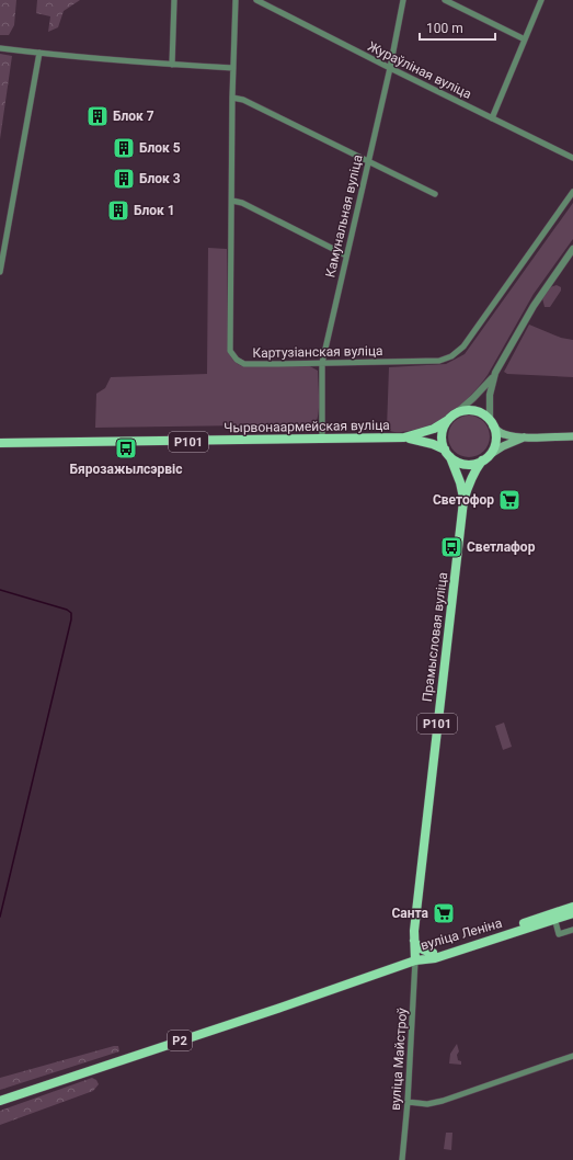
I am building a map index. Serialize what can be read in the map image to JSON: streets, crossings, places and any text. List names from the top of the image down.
{
  "streets": {
    "main road": [
      "Чырвонаармейская вуліца",
      "Р101",
      "Прамысловая вуліца",
      "вуліца Леніна",
      "Р2"
    ],
    "street": [
      "Жураўліная вуліца",
      "Камунальная вуліца",
      "Картузіанская вуліца",
      "вуліца Майстроў"
    ]
  },
  "crossings": [
    ["Жураўліная вуліца", "Камунальная вуліца"],
    ["Камунальная вуліца", "Картузіанская вуліца"],
    ["Камунальная вуліца", "Чырвонаармейская вуліца"],
    ["Чырвонаармейская вуліца", "Р101"],
    ["Чырвонаармейская вуліца", "Прамысловая вуліца"],
    ["Р101", "Прамысловая вуліца"],
    ["Прамысловая вуліца", "вуліца Леніна"],
    ["Прамысловая вуліца", "Р2"],
    ["Прамысловая вуліца", "вуліца Майстроў"],
    ["вуліца Леніна", "Р2"],
    ["вуліца Леніна", "вуліца Майстроў"],
    ["Р2", "вуліца Майстроў"]
  ],
  "places": {
    "building": [
      "Блок 7",
      "Блок 5",
      "Блок 3",
      "Блок 1"
    ],
    "bus stop": ["Бярозажылсэрвіс", "Светлафор"],
    "supermarket": ["Светофор", "Санта"]
  },
  "scale_bar": "100 m"
}
